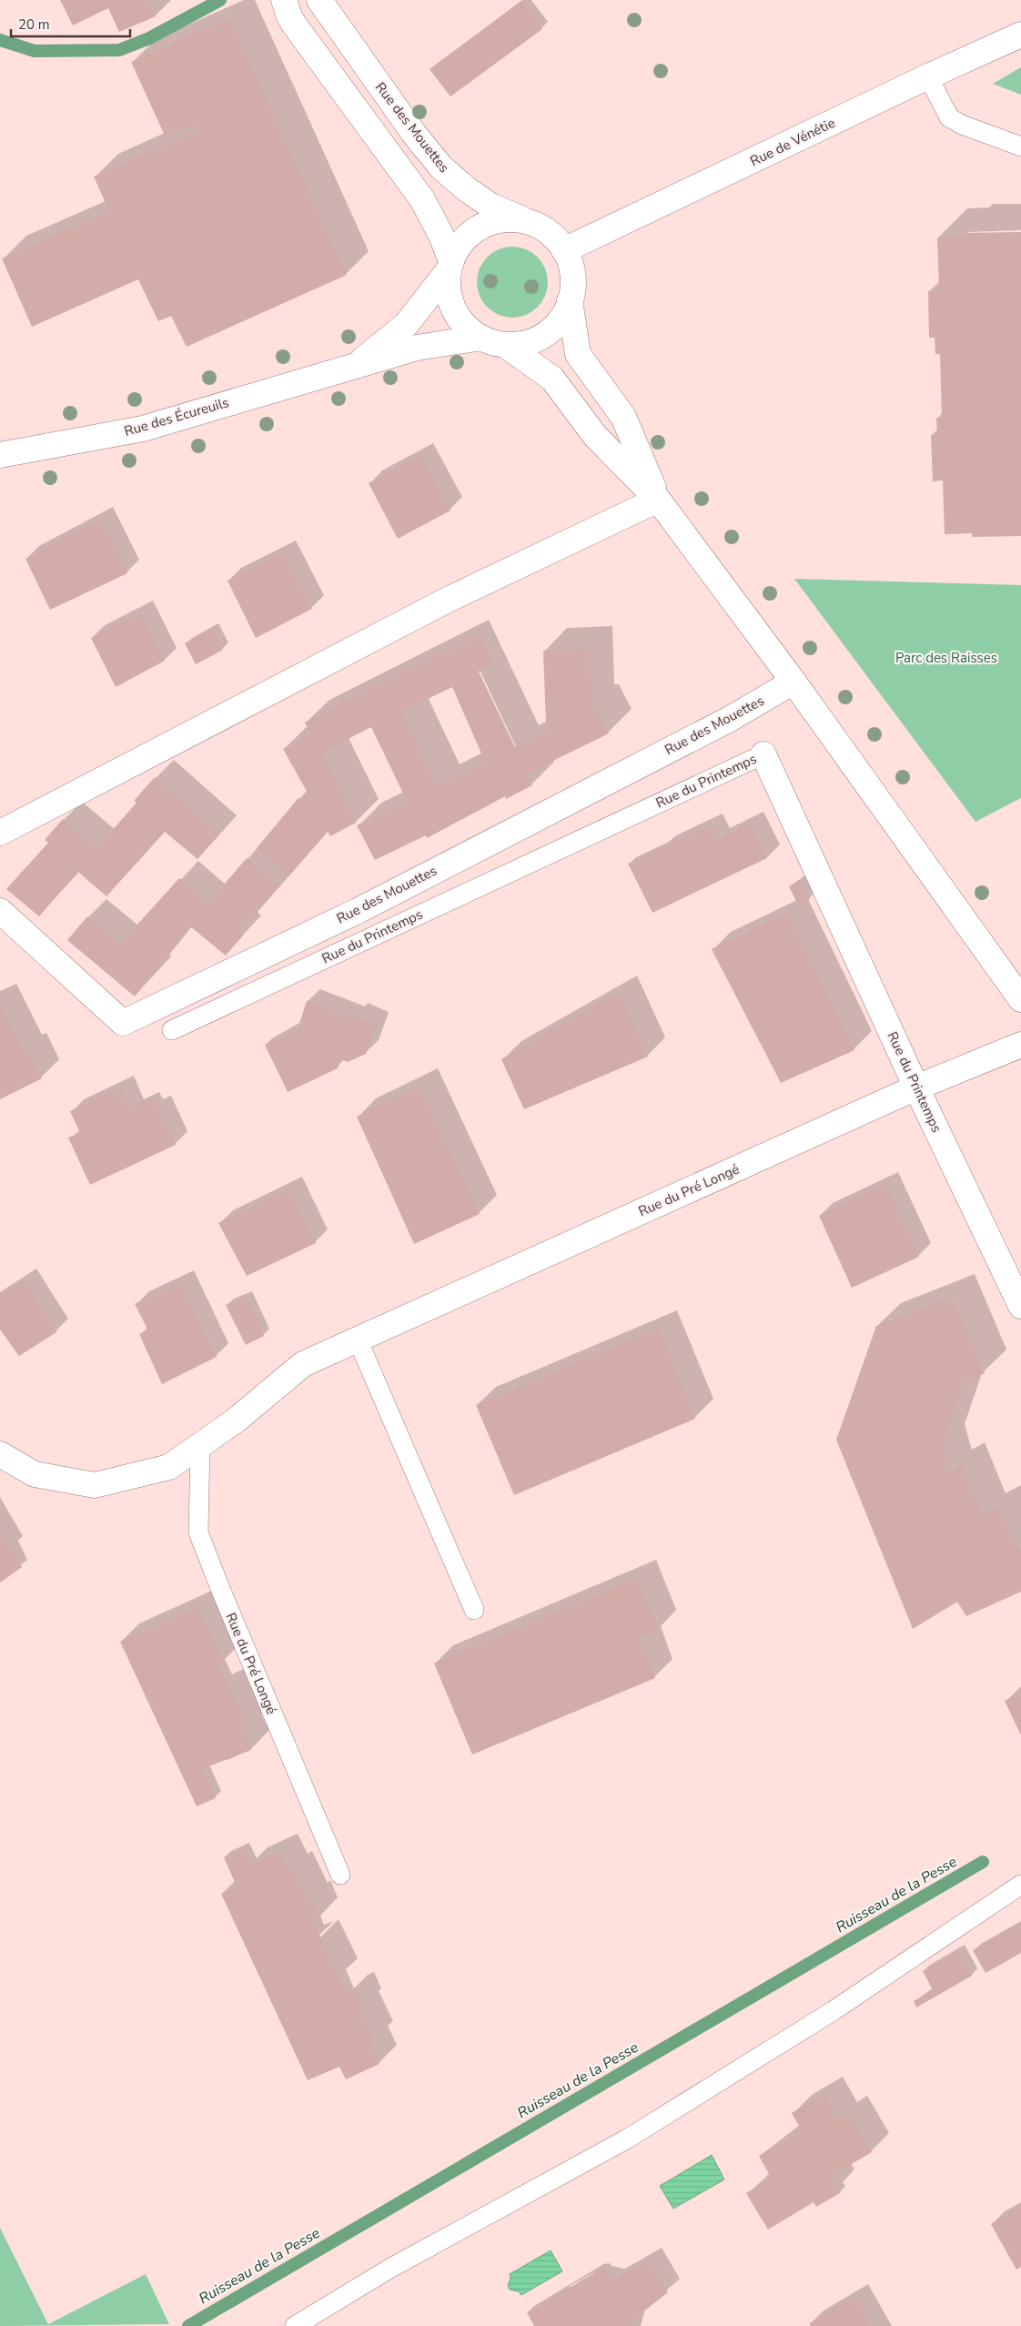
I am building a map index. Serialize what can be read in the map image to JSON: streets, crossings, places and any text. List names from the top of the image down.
{
  "streets": {
    "street": [
      "Rue des Mouettes",
      "Rue de Vénétie",
      "Rue des Écureuils",
      "Rue du Printemps",
      "Rue du Pré Longé"
    ]
  },
  "crossings": [
    ["Rue des Mouettes", "Rue de Vénétie"],
    ["Rue des Mouettes", "Rue des Écureuils"],
    ["Rue de Vénétie", "Rue des Écureuils"],
    ["Rue du Printemps", "Rue du Pré Longé"]
  ],
  "water": ["Ruisseau de la Pesse"],
  "parks": ["Parc des Raisses"],
  "scale_bar": "20 m"
}
